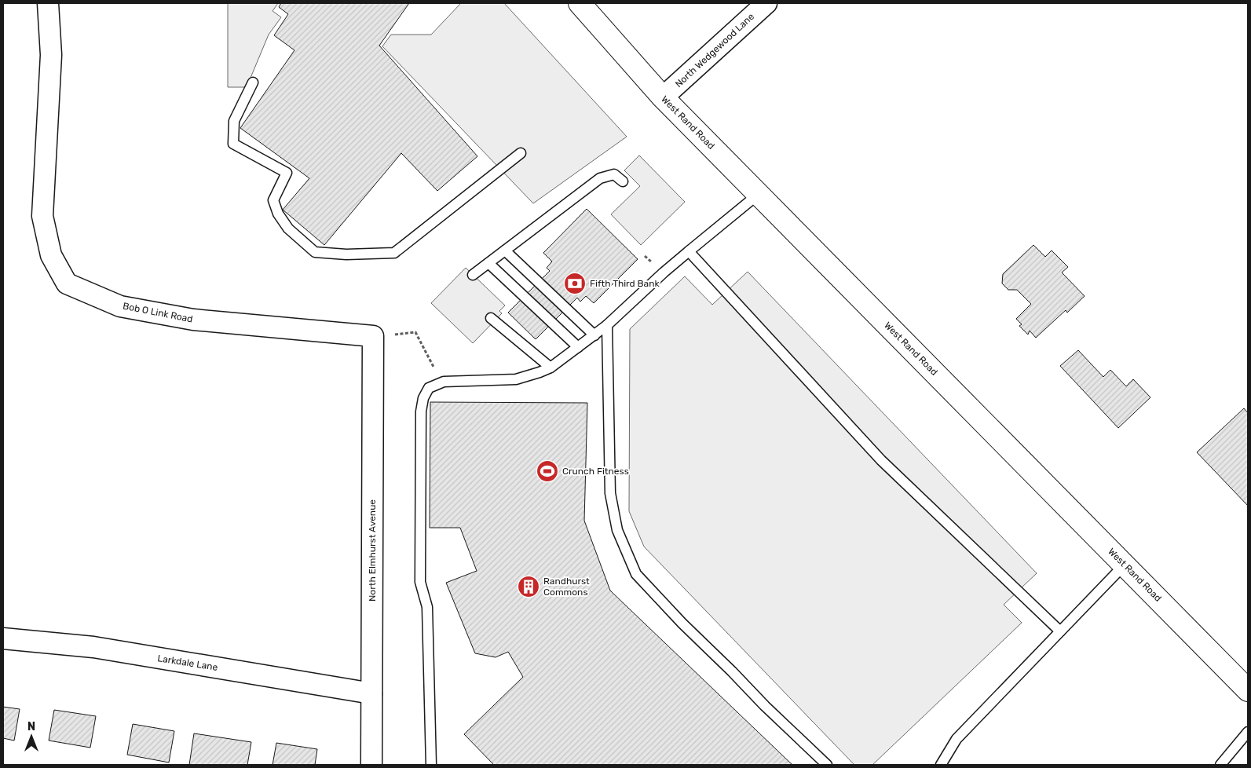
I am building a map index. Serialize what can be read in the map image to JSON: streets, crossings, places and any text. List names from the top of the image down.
{
  "streets": {
    "main road": ["West Rand Road"],
    "street": [
      "North Wedgewood Lane",
      "Bob O Link Road",
      "North Elmhurst Avenue",
      "Larkdale Lane"
    ]
  },
  "crossings": [
    ["North Wedgewood Lane", "West Rand Road"],
    ["Bob O Link Road", "North Elmhurst Avenue"],
    ["North Elmhurst Avenue", "Larkdale Lane"]
  ],
  "places": {
    "bank": ["Fifth Third Bank"],
    "sports": ["Crunch Fitness"],
    "building": ["Randhurst Commons"]
  },
  "north": "top"
}
